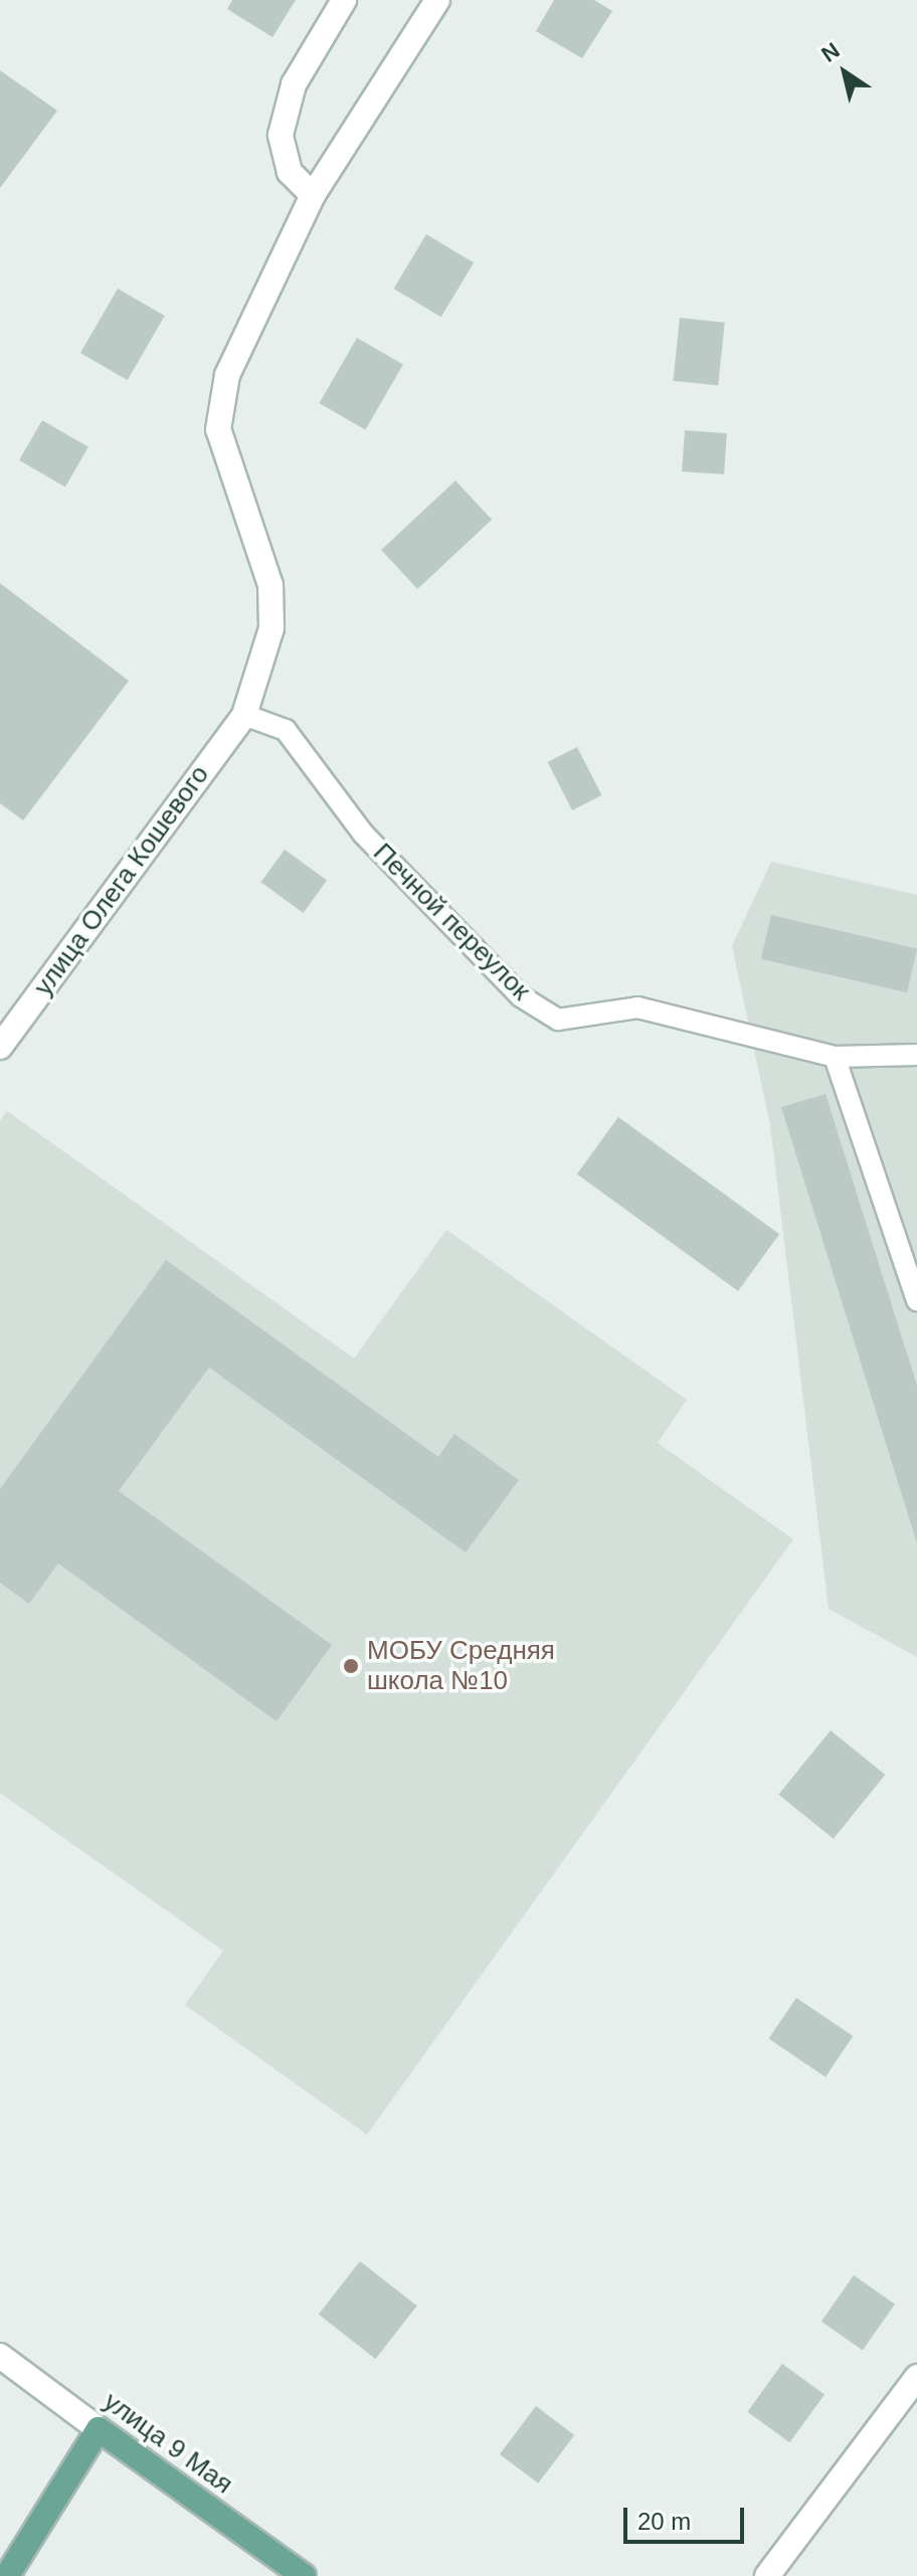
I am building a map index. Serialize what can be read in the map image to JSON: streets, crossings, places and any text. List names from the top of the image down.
{
  "streets": {
    "main road": ["улица 9 Мая"],
    "street": ["улица Олега Кошевого"],
    "lane": ["Печной переулок"]
  },
  "crossings": [
    ["улица Олега Кошевого", "Печной переулок"]
  ],
  "places": ["МОБУ Средняя школа №10"],
  "scale_bar": "20 m",
  "north": "top left"
}
